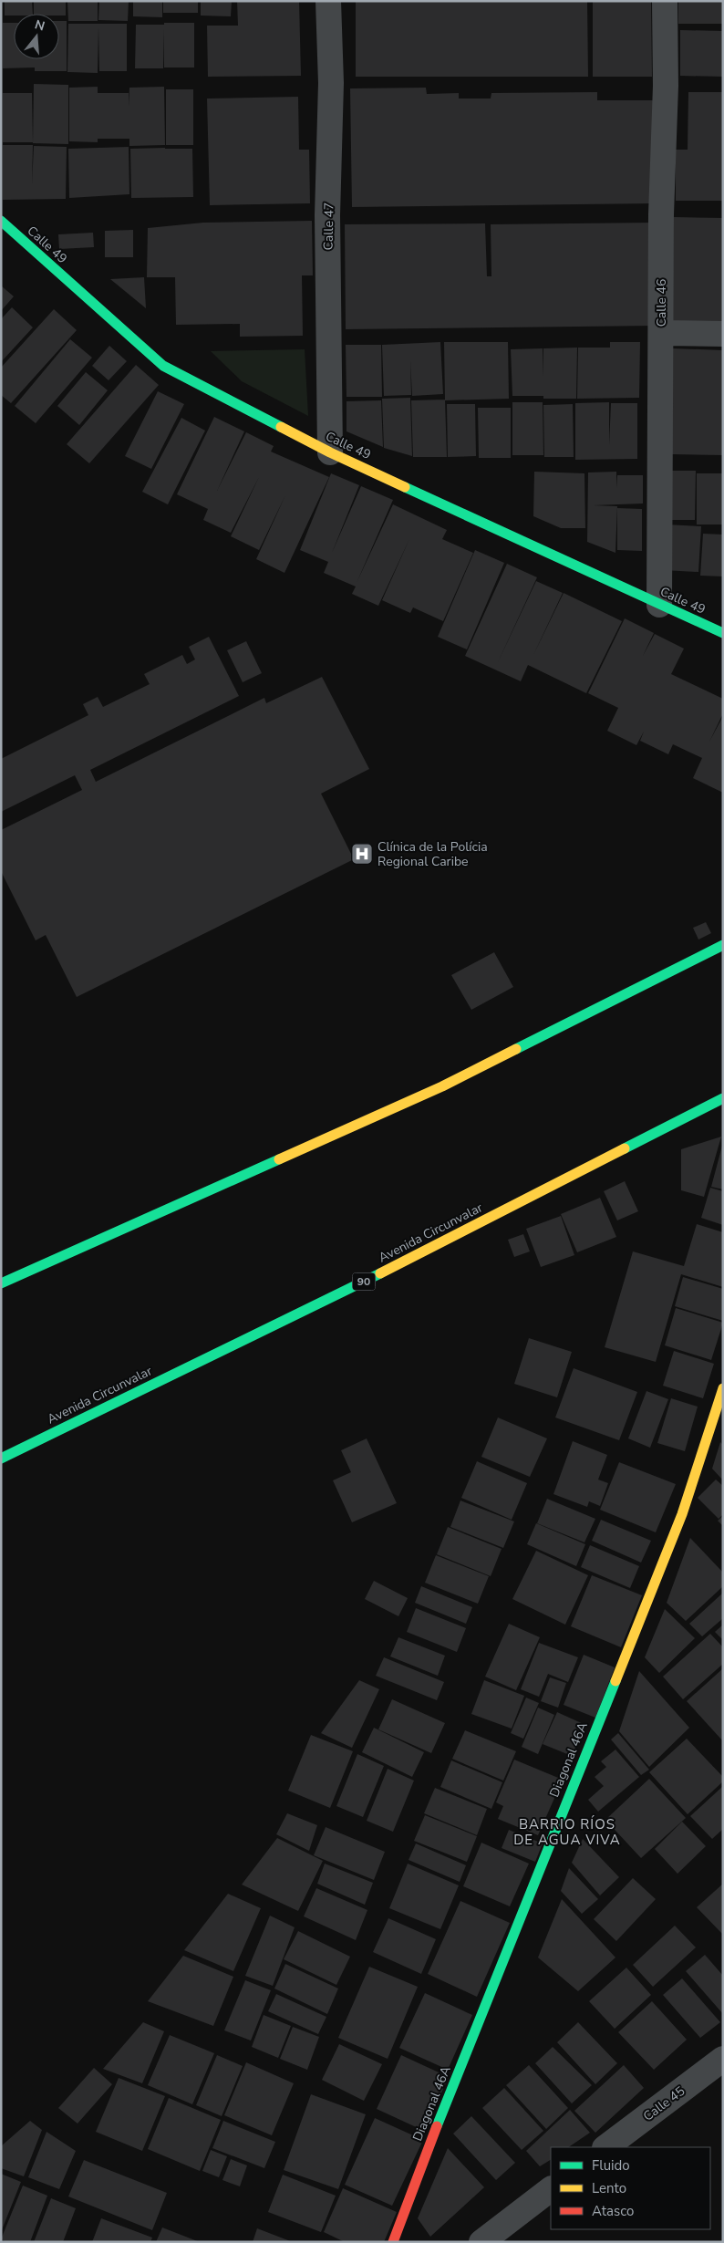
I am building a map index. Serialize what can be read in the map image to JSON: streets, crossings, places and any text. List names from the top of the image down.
{
  "streets": {
    "main road": [
      "Calle 49",
      "Avenida Circunvalar",
      "90",
      "Diagonal 46A"
    ],
    "street": ["Calle 47", "Calle 46", "Calle 45"]
  },
  "crossings": [
    ["Calle 47", "Calle 49"],
    ["Calle 49", "Calle 46"]
  ],
  "districts": ["BARRIO RÍOS DE AGUA VIVA"],
  "places": {
    "hospital": ["Clínica de la Polícia Regional Caribe"]
  },
  "legend": ["Fluido", "Lento", "Atasco"],
  "north": "top"
}
